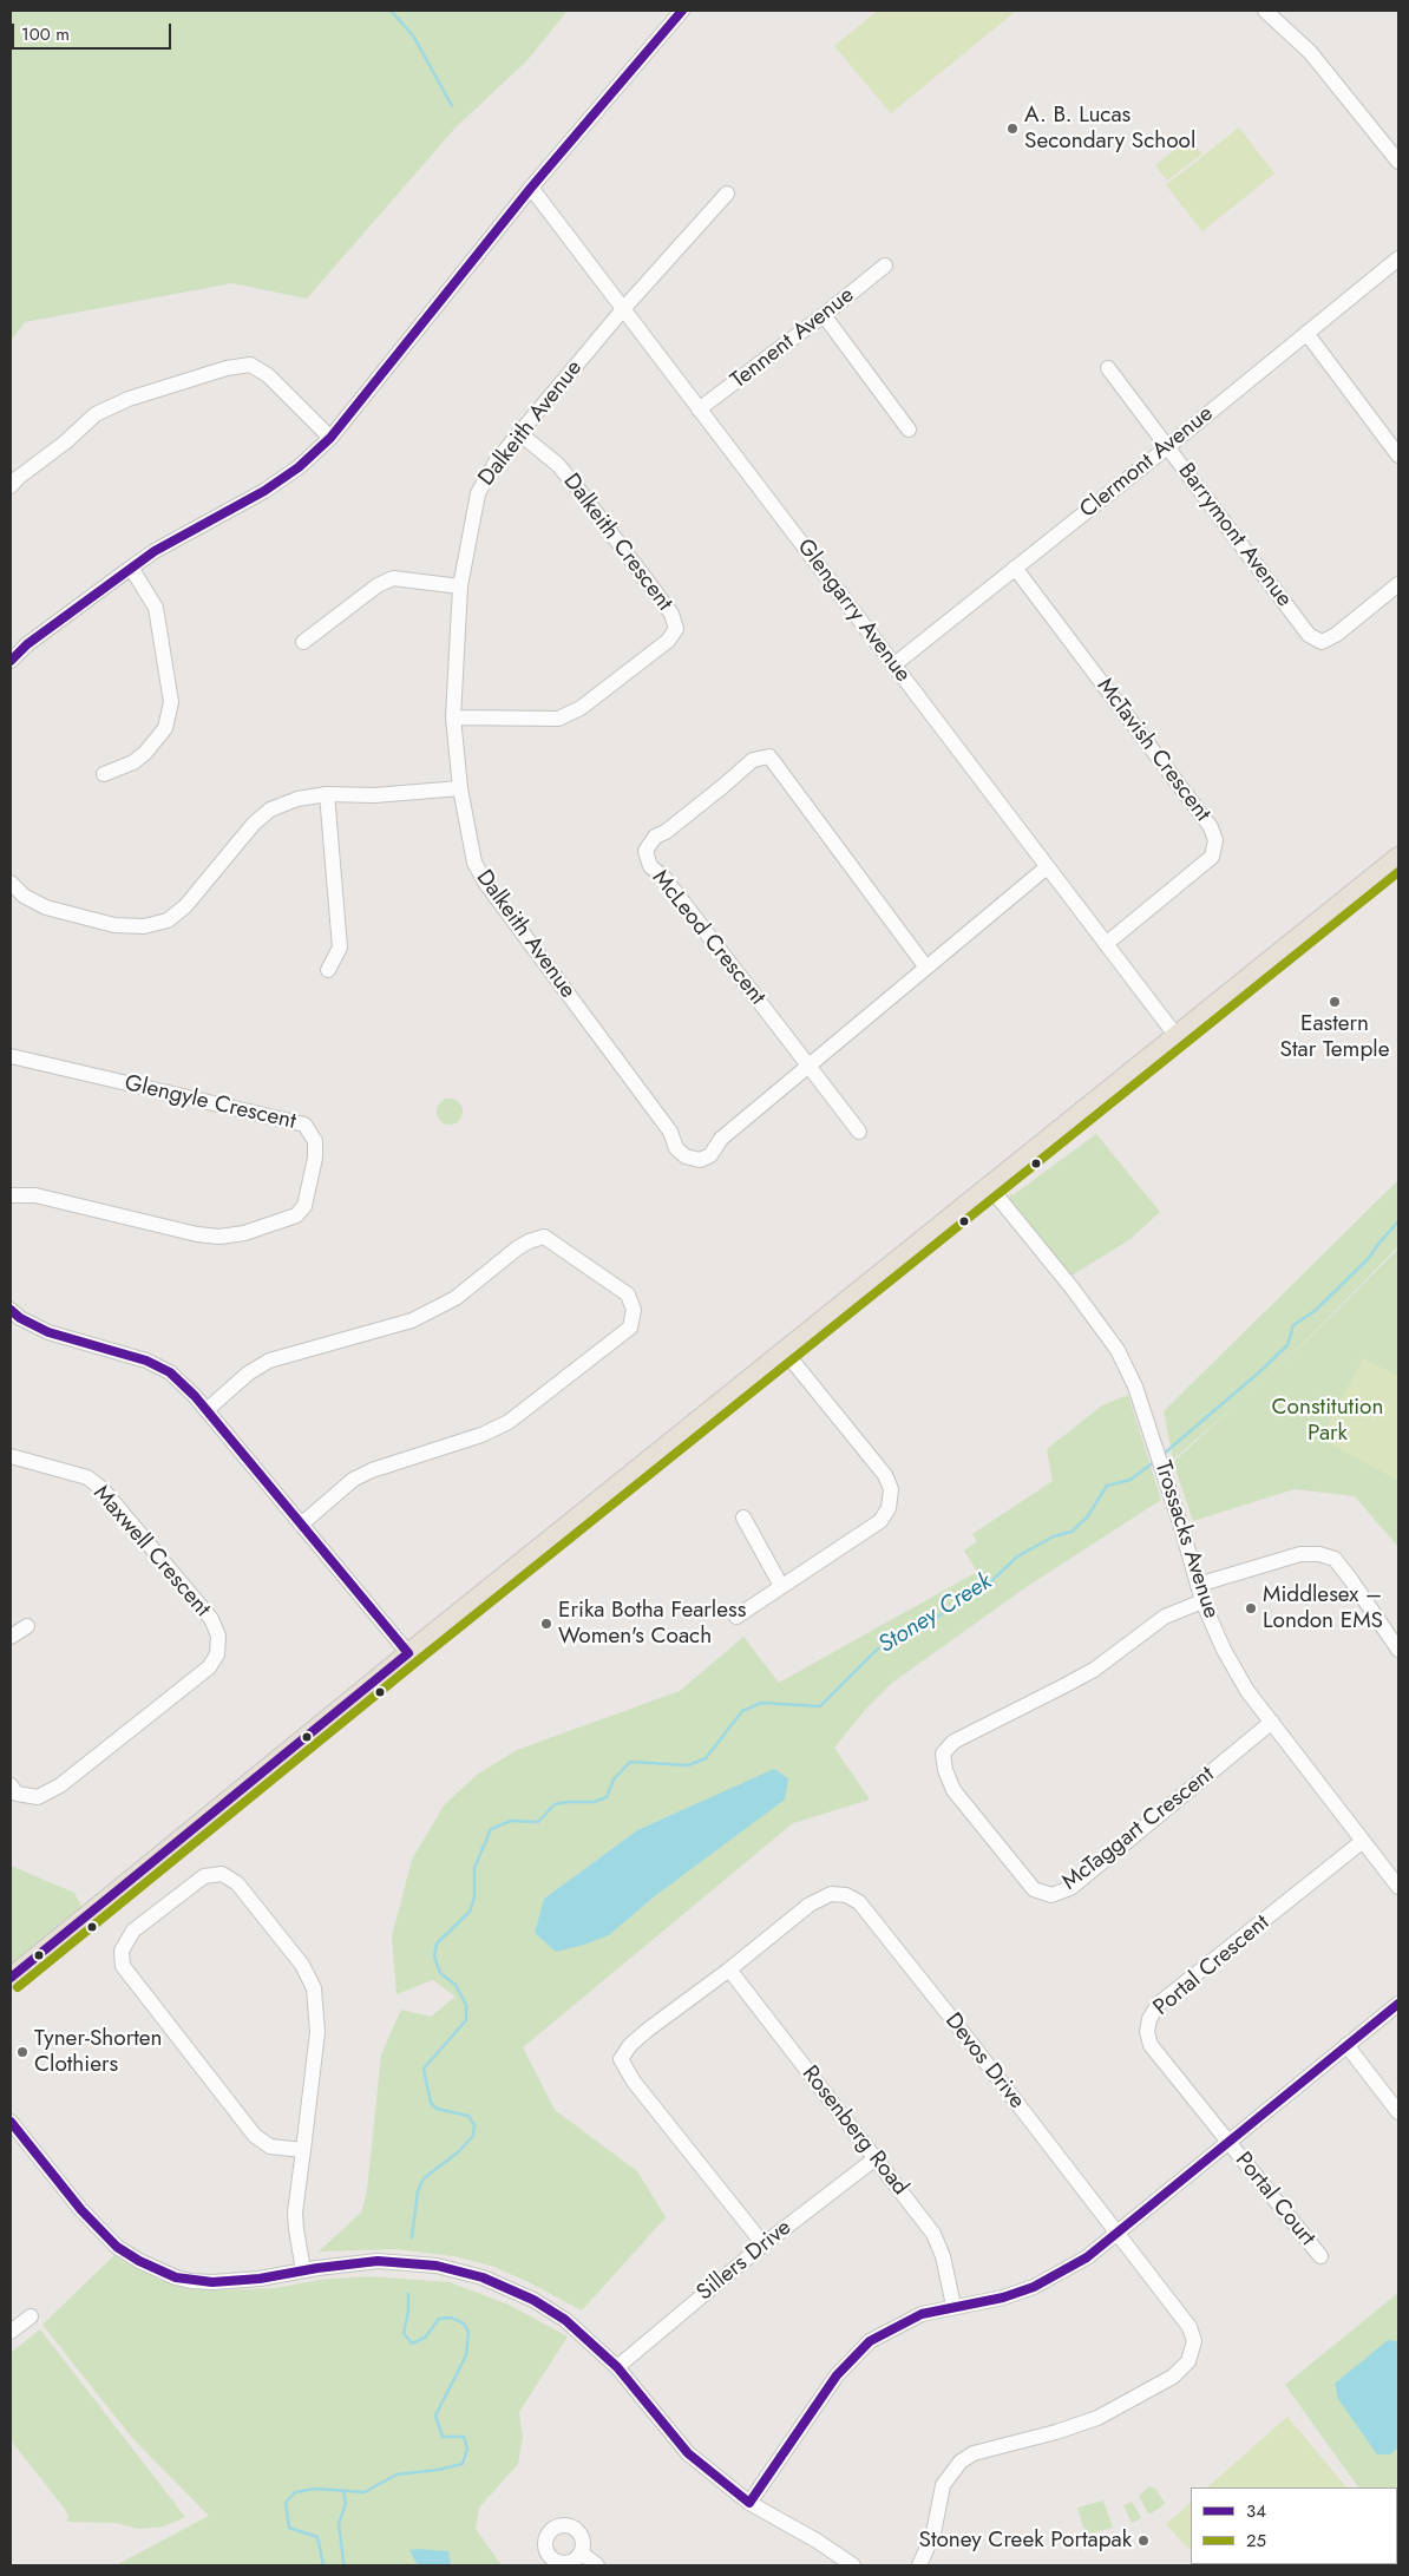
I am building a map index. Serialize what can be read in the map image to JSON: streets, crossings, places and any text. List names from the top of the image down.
{
  "streets": {
    "street": [
      "Tennent Avenue",
      "Dalkeith Avenue",
      "Clermont Avenue",
      "Barrymont Avenue",
      "Dalkeith Crescent",
      "Glengarry Avenue",
      "McTavish Crescent",
      "McLeod Crescent",
      "Glengyle Crescent",
      "Trossacks Avenue",
      "Maxwell Crescent",
      "McTaggart Crescent",
      "Portal Crescent",
      "Devos Drive",
      "Rosenberg Road",
      "Portal Court",
      "Sillers Drive"
    ]
  },
  "crossings": [
    ["Tennent Avenue", "Glengarry Avenue"],
    ["Dalkeith Avenue", "Dalkeith Crescent"],
    ["Dalkeith Avenue", "Glengarry Avenue"],
    ["Dalkeith Avenue", "McLeod Crescent"],
    ["Clermont Avenue", "Barrymont Avenue"],
    ["Clermont Avenue", "Glengarry Avenue"],
    ["Clermont Avenue", "McTavish Crescent"],
    ["Glengarry Avenue", "McTavish Crescent"],
    ["Trossacks Avenue", "McTaggart Crescent"],
    ["Trossacks Avenue", "Portal Crescent"],
    ["Portal Crescent", "Portal Court"],
    ["Devos Drive", "Rosenberg Road"],
    ["Devos Drive", "Sillers Drive"],
    ["Rosenberg Road", "Sillers Drive"]
  ],
  "water": ["Stoney Creek"],
  "parks": ["Constitution Park"],
  "places": [
    "A. B. Lucas Secondary School",
    "Eastern Star Temple",
    "Middlesex – London EMS",
    "Erika Botha Fearless Women's Coach",
    "Tyner-Shorten Clothiers",
    "Stoney Creek Portapak"
  ],
  "lines": ["transit line 34", "transit line 25"],
  "legend": ["34", "25"],
  "scale_bar": "100 m"
}
